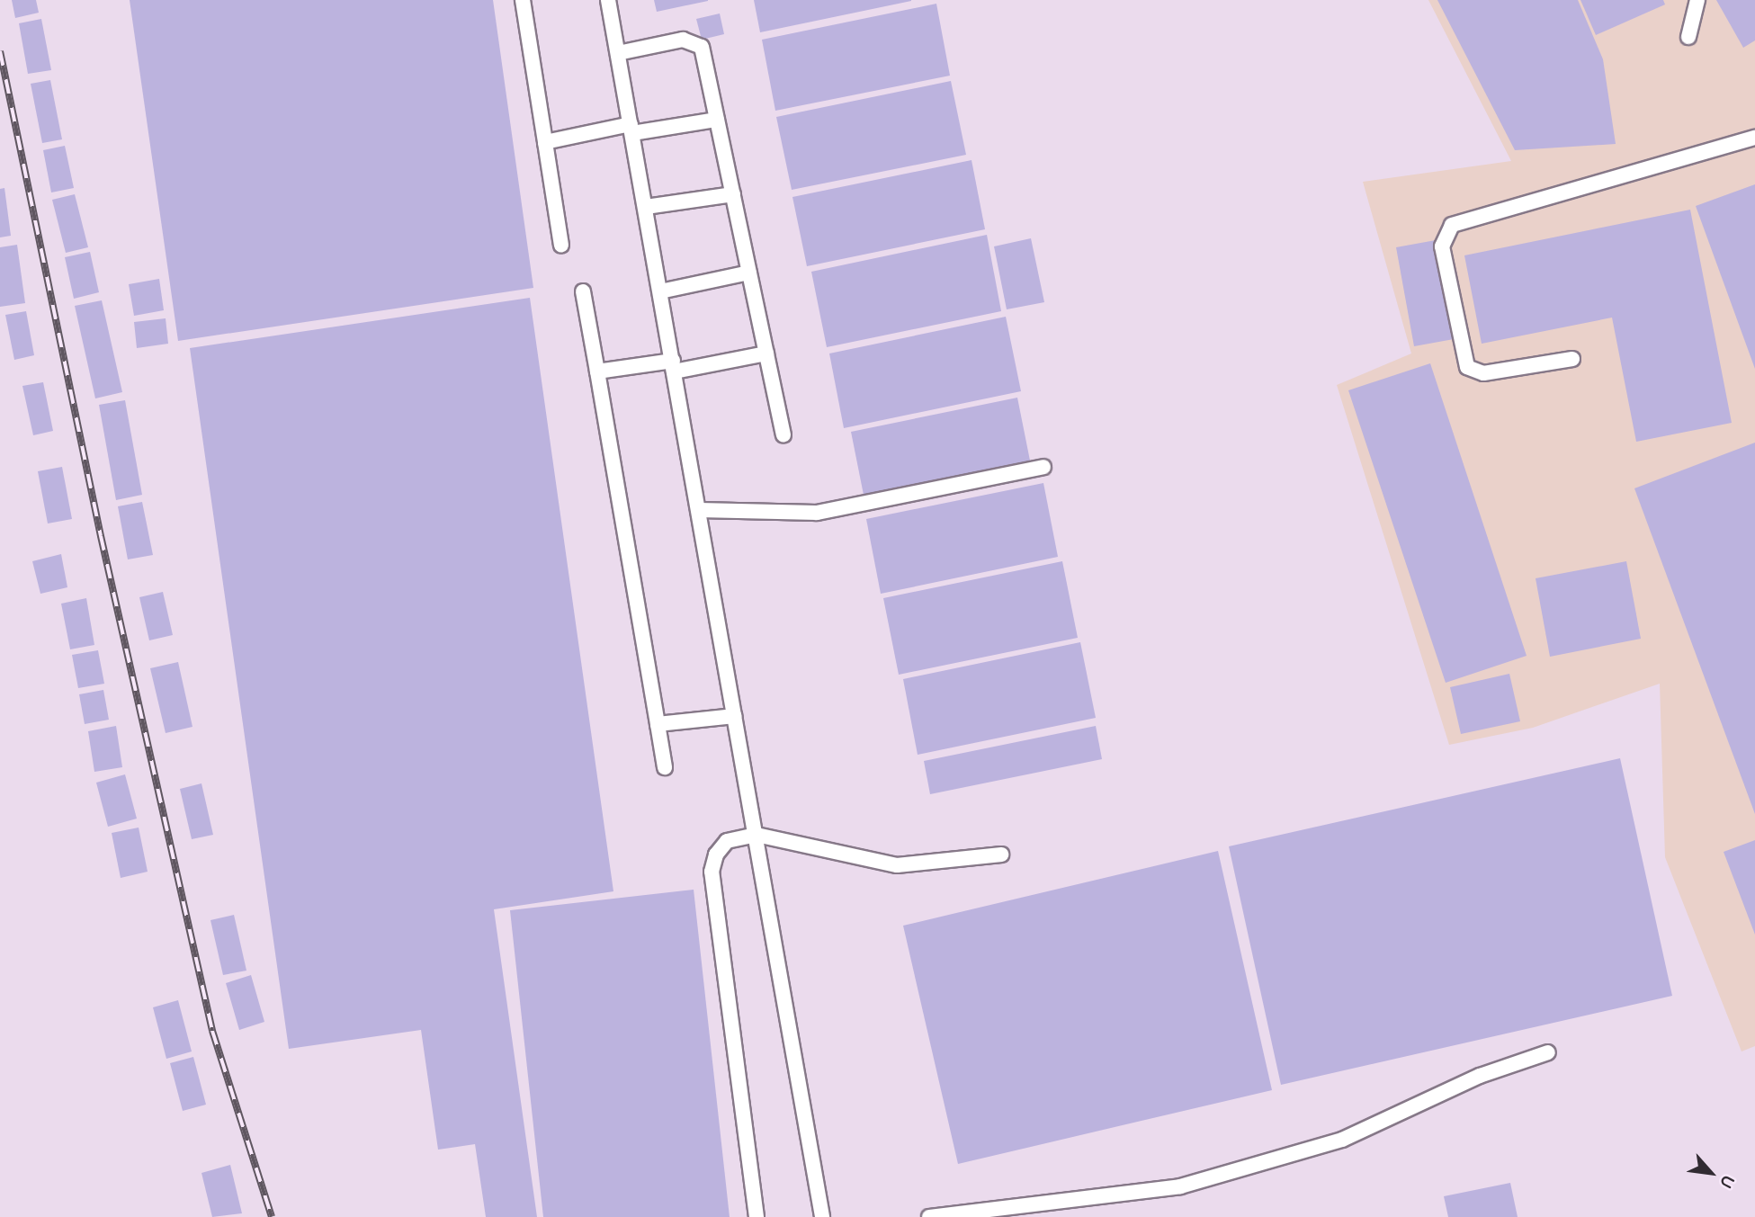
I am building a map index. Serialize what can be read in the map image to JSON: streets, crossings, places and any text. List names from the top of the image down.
{
  "north": "bottom right"
}
